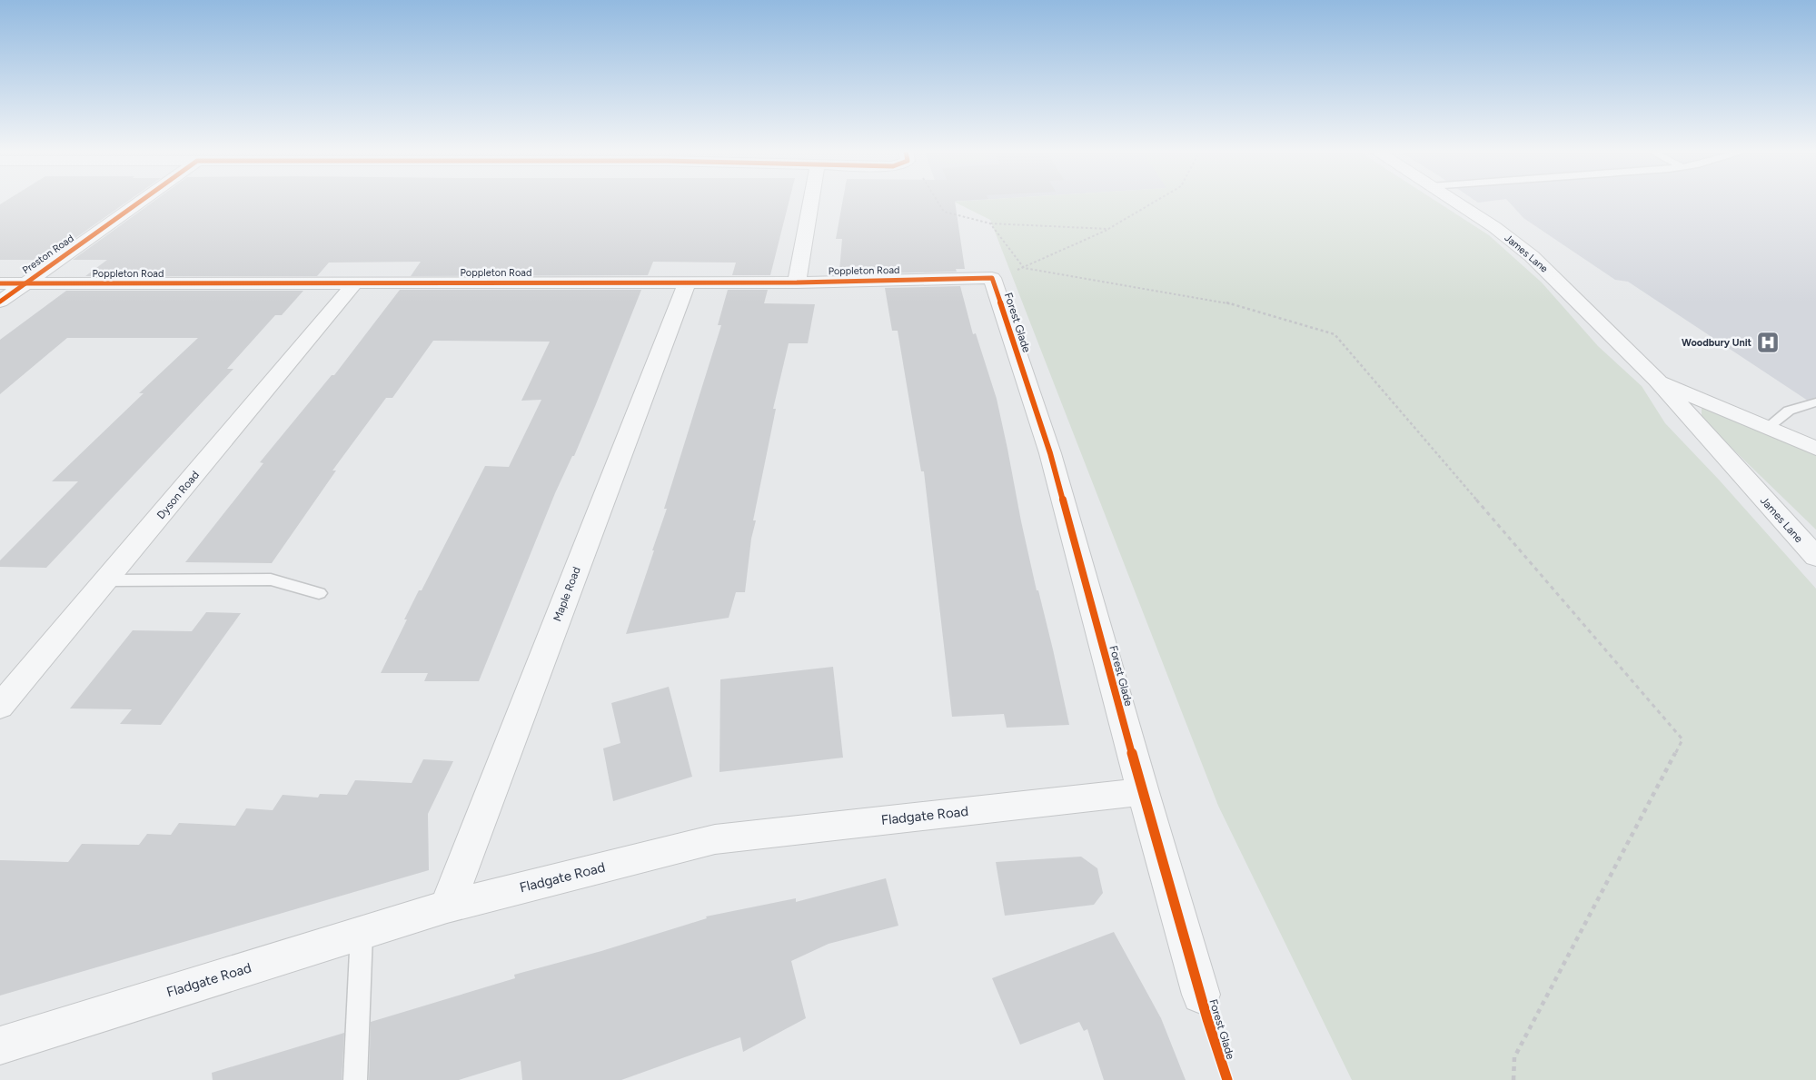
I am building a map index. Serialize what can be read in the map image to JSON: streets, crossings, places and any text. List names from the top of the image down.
{
  "streets": {
    "street": [
      "James Lane",
      "Preston Road",
      "Poppleton Road",
      "Forest Glade",
      "Dyson Road",
      "Maple Road",
      "Fladgate Road"
    ]
  },
  "crossings": [
    ["Preston Road", "Poppleton Road"],
    ["Poppleton Road", "Forest Glade"],
    ["Poppleton Road", "Dyson Road"],
    ["Poppleton Road", "Maple Road"],
    ["Forest Glade", "Fladgate Road"],
    ["Maple Road", "Fladgate Road"]
  ],
  "places": {
    "hospital": ["Woodbury Unit"]
  }
}
